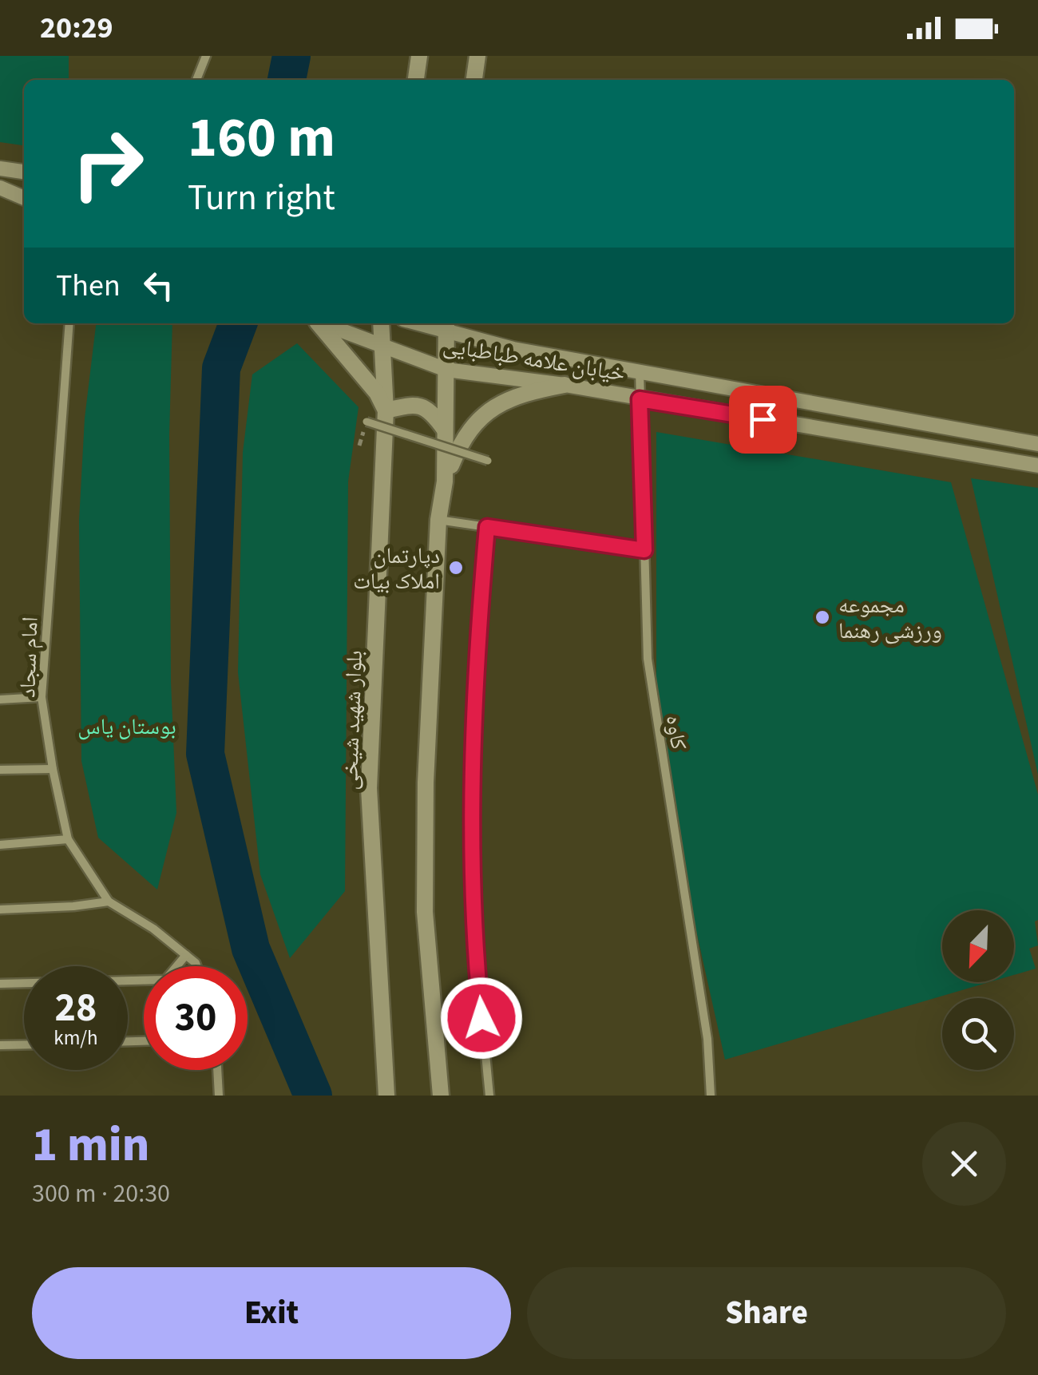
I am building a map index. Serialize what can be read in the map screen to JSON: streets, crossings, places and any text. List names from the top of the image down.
{
  "streets": {
    "main road": ["بلوار شهید شیخی"],
    "street": ["خیابان علامه طباطبایی", "امام سجاد", "کاوه"]
  },
  "crossings": [
    ["خیابان علامه طباطبایی", "بلوار شهید شیخی"],
    ["خیابان علامه طباطبایی", "کاوه"]
  ],
  "parks": ["بوستان یاس"],
  "places": ["دپارتمان املاک بیات", "مجموعه ورزشی رهنما"],
  "north": "bottom left",
  "page": {
    "status": "20:29",
    "turn": ["160 m", "Turn right"],
    "then": "Then",
    "speed": "28 km/h",
    "limit": "30",
    "heading": ["1 min", "300 m · 20:30"],
    "buttons": ["Exit", "Share"]
  }
}
